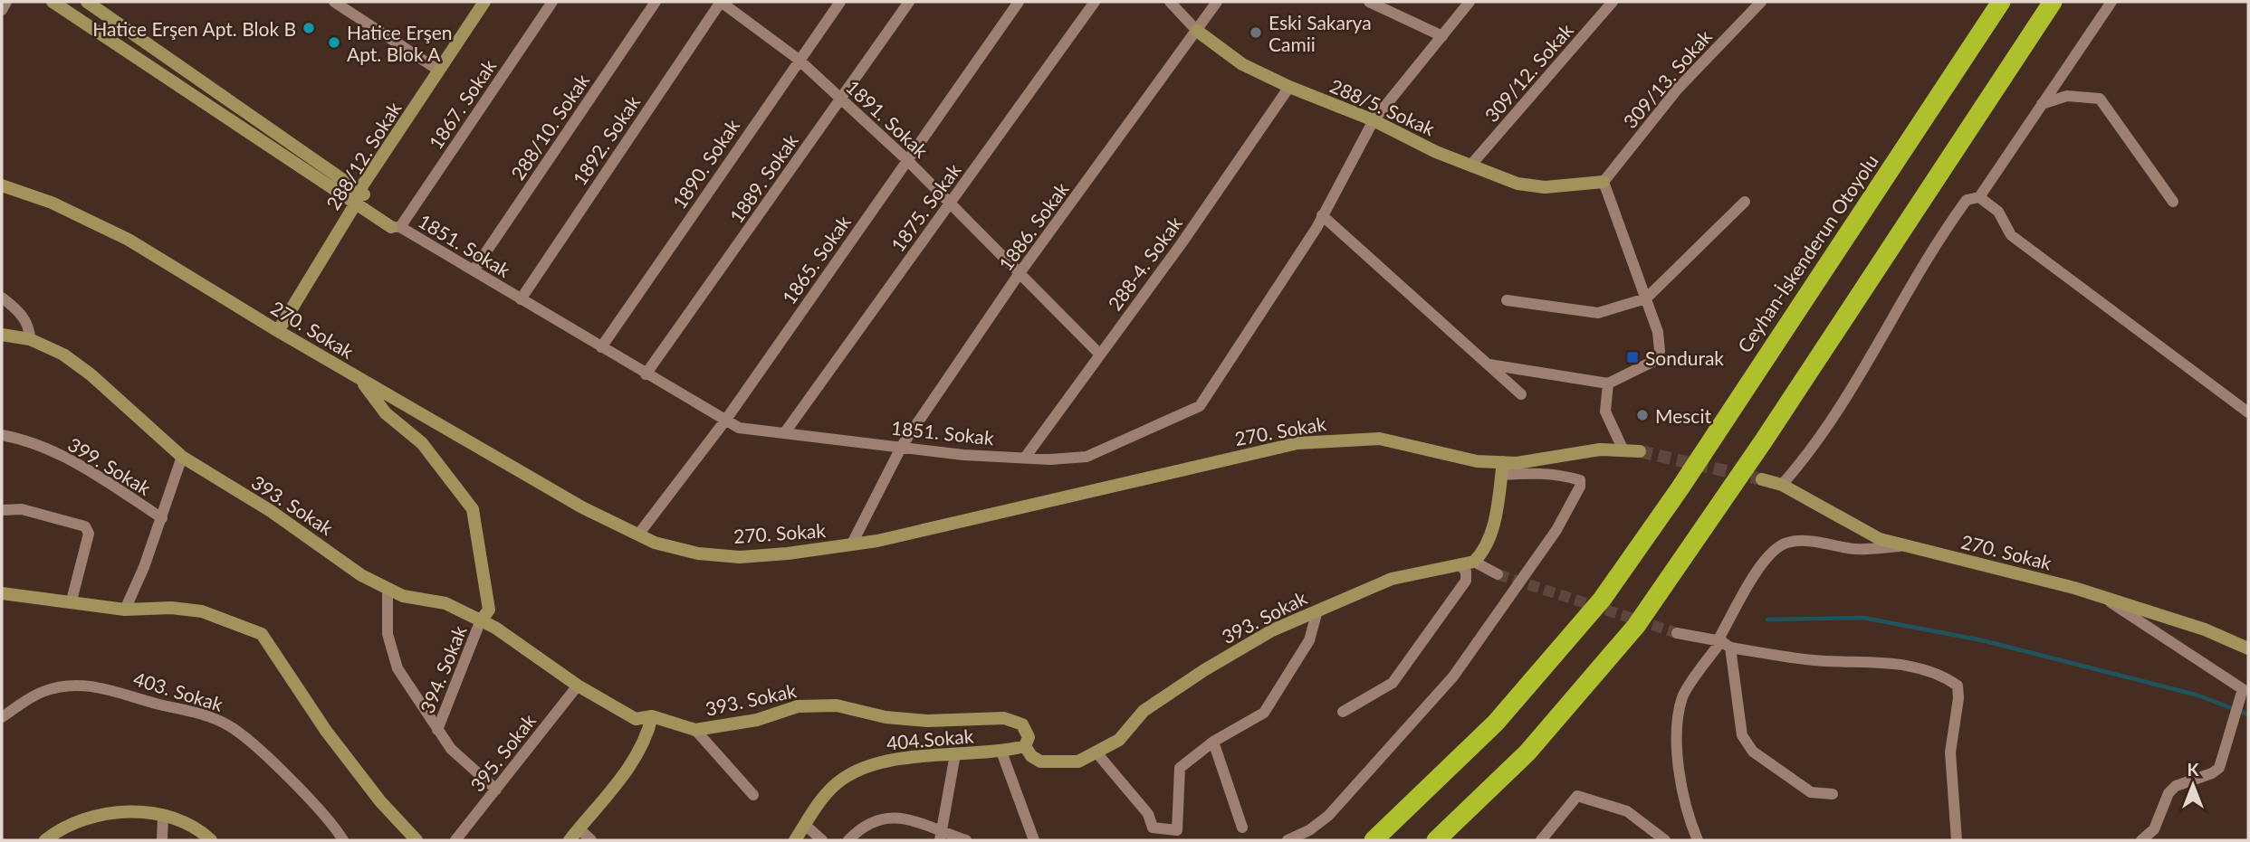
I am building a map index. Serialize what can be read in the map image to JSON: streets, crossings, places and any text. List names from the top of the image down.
{
  "streets": {
    "highway": ["Ceyhan-İskenderun Otoyolu"],
    "street": [
      "309/12. Sokak",
      "309/13. Sokak",
      "1867. Sokak",
      "288/5. Sokak",
      "1891. Sokak",
      "288/10. Sokak",
      "1892. Sokak",
      "288/12. Sokak",
      "1890. Sokak",
      "1889. Sokak",
      "1875. Sokak",
      "1886. Sokak",
      "1851. Sokak",
      "1865. Sokak",
      "288-4. Sokak",
      "270. Sokak",
      "399. Sokak",
      "393. Sokak",
      "394. Sokak",
      "403. Sokak",
      "404.Sokak",
      "395. Sokak"
    ]
  },
  "crossings": [
    ["309/12. Sokak", "288/5. Sokak"],
    ["309/13. Sokak", "288/5. Sokak"],
    ["1867. Sokak", "1851. Sokak"],
    ["288/5. Sokak", "1886. Sokak"],
    ["288/5. Sokak", "1851. Sokak"],
    ["288/5. Sokak", "288-4. Sokak"],
    ["1891. Sokak", "1892. Sokak"],
    ["1891. Sokak", "1890. Sokak"],
    ["1891. Sokak", "1889. Sokak"],
    ["1891. Sokak", "1875. Sokak"],
    ["1891. Sokak", "1886. Sokak"],
    ["1891. Sokak", "1865. Sokak"],
    ["1891. Sokak", "288-4. Sokak"],
    ["288/10. Sokak", "1851. Sokak"],
    ["1892. Sokak", "1851. Sokak"],
    ["288/12. Sokak", "270. Sokak"],
    ["1890. Sokak", "1851. Sokak"],
    ["1889. Sokak", "1851. Sokak"],
    ["1875. Sokak", "1851. Sokak"],
    ["1886. Sokak", "1851. Sokak"],
    ["1886. Sokak", "270. Sokak"],
    ["1851. Sokak", "1865. Sokak"],
    ["1851. Sokak", "288-4. Sokak"],
    ["1865. Sokak", "270. Sokak"],
    ["393. Sokak", "394. Sokak"],
    ["393. Sokak", "404.Sokak"],
    ["393. Sokak", "395. Sokak"],
    ["394. Sokak", "395. Sokak"]
  ],
  "places": {
    "other": [
      "Hatice Erşen Apt. Blok B",
      "Eski Sakarya Camii",
      "Hatice Erşen Apt. Blok A",
      "Mescit"
    ],
    "transit": ["Sondurak"]
  },
  "north": "top"
}
